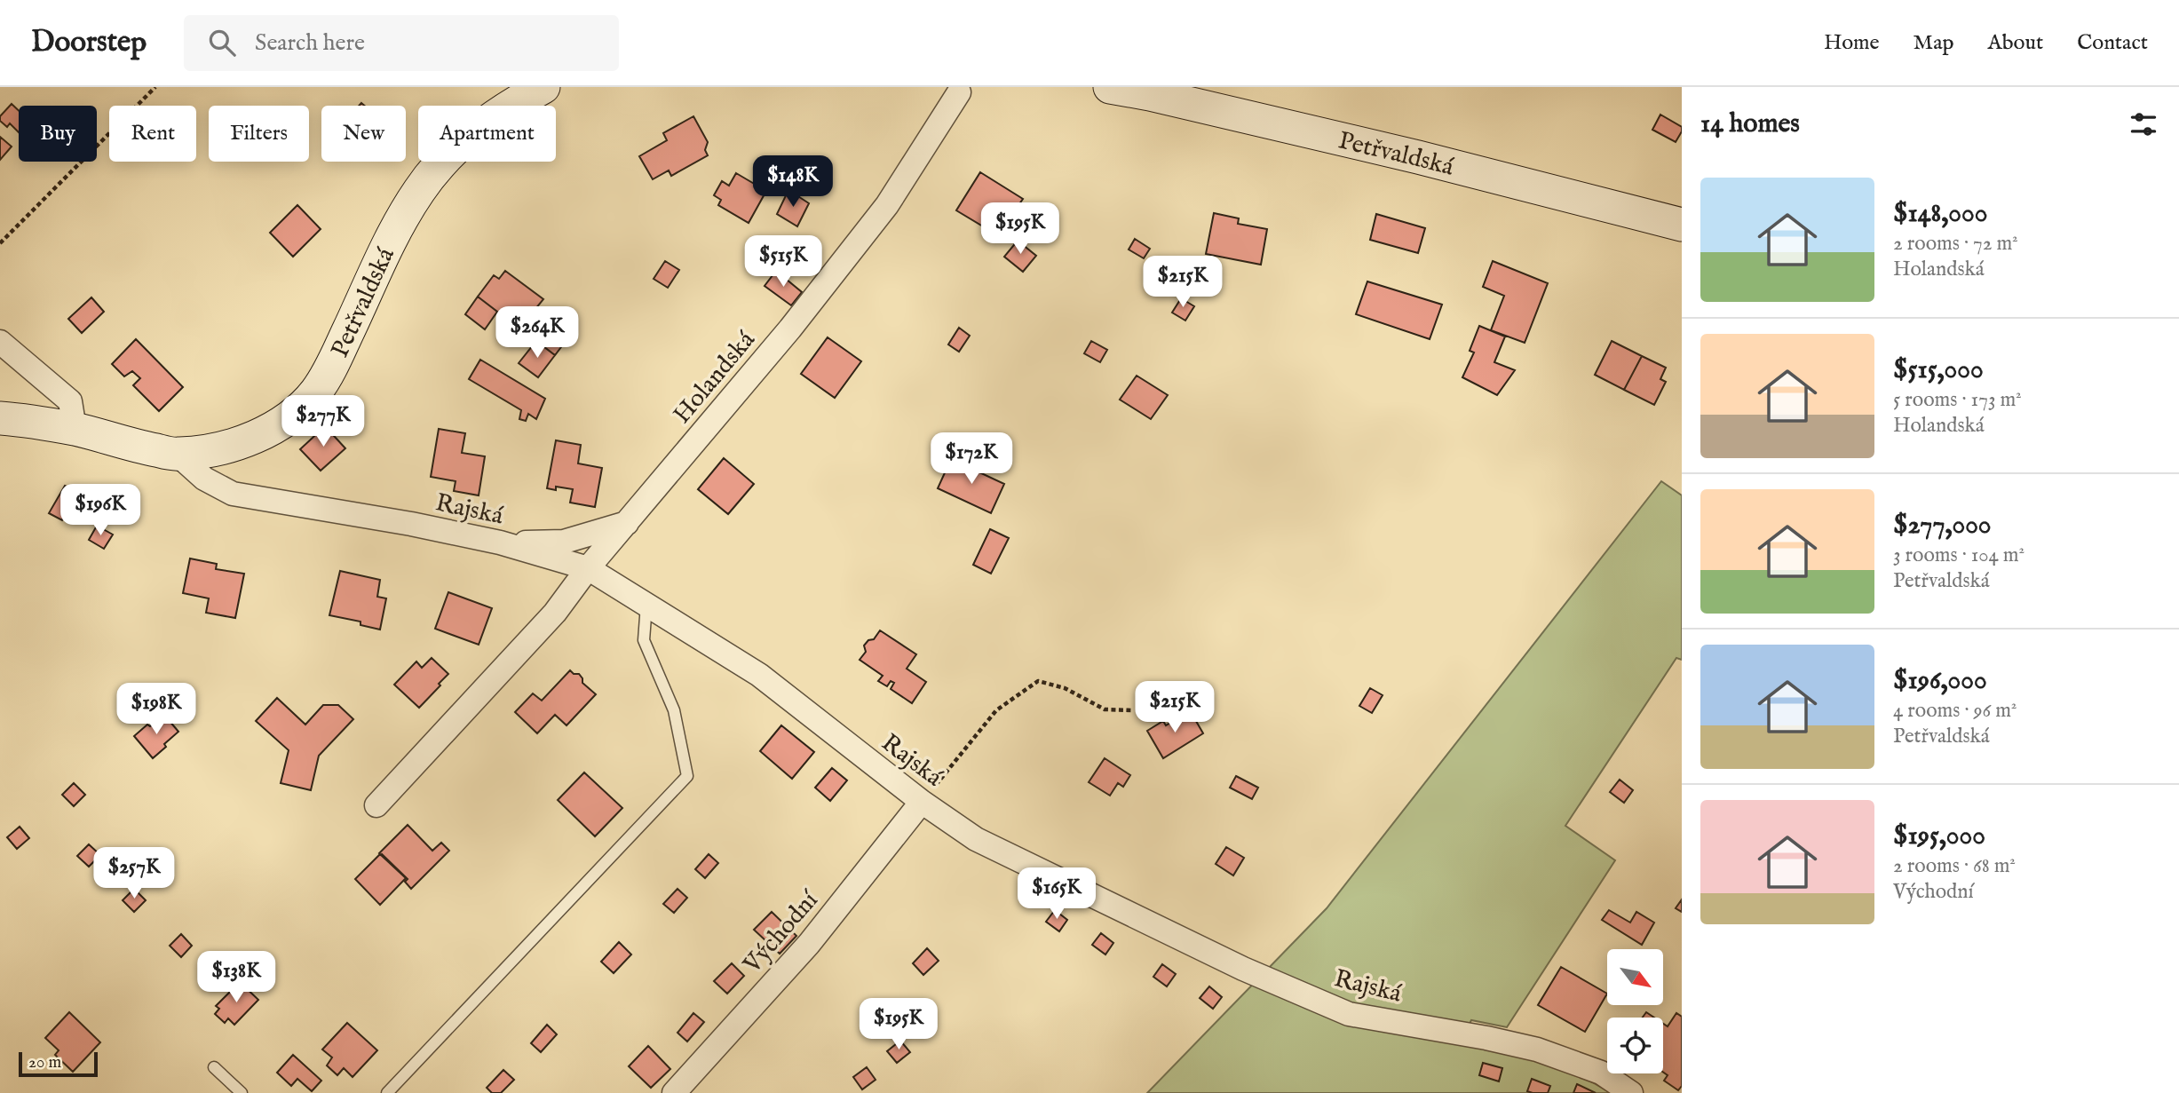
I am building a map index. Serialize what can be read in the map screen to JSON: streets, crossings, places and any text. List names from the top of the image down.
{
  "streets": {
    "street": [
      "Petřvaldská",
      "Holandská",
      "Rajská",
      "Východní"
    ]
  },
  "crossings": [
    ["Petřvaldská", "Rajská"],
    ["Holandská", "Rajská"],
    ["Rajská", "Východní"]
  ],
  "scale_bar": "20 m",
  "north": "bottom right",
  "page": {
    "header": "Doorstep",
    "search": "Search here",
    "nav": [
      "Home",
      "Map",
      "About",
      "Contact"
    ],
    "heading": "14 homes",
    "chip": [
      "Buy",
      "Rent",
      "Filters",
      "New",
      "Apartment"
    ],
    "price": [
      "$148K",
      "$195K",
      "$515K",
      "$215K",
      "$264K",
      "$277K",
      "$172K",
      "$196K",
      "$215K",
      "$198K",
      "$257K",
      "$165K",
      "$138K",
      "$195K"
    ],
    "list": [
      {
        "name": "$148,000",
        "note": "2 rooms · 72 m² · Holandská"
      },
      {
        "name": "$515,000",
        "note": "5 rooms · 173 m² · Holandská"
      },
      {
        "name": "$277,000",
        "note": "3 rooms · 104 m² · Petřvaldská"
      },
      {
        "name": "$196,000",
        "note": "4 rooms · 96 m² · Petřvaldská"
      },
      {
        "name": "$195,000",
        "note": "2 rooms · 68 m² · Východní"
      }
    ],
    "scale": "20 m"
  }
}
